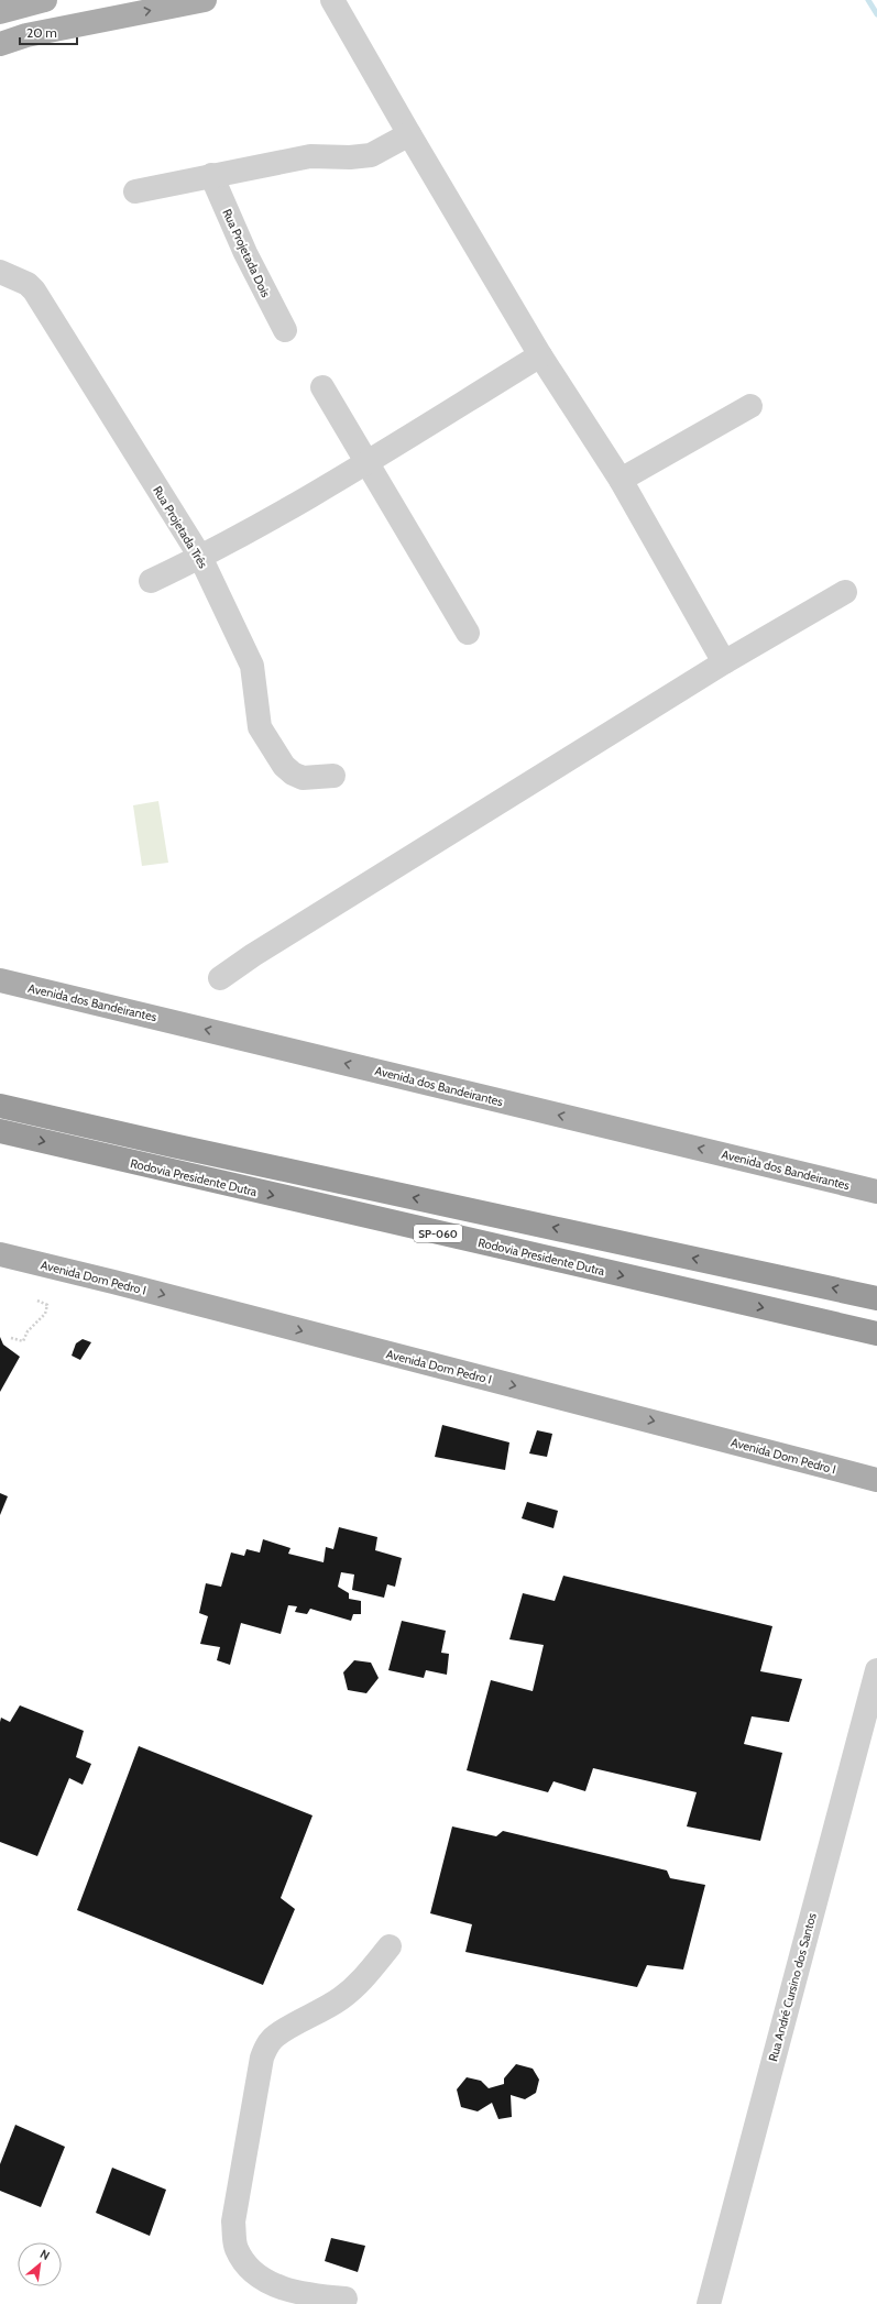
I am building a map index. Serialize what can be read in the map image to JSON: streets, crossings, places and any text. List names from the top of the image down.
{
  "streets": {
    "highway": ["Rodovia Presidente Dutra", "SP-060"],
    "main road": ["Avenida dos Bandeirantes", "Avenida Dom Pedro I"],
    "street": ["Rua Projetada Dois", "Rua Projetada Três", "Rua André Cursino dos Santos"]
  },
  "one_way": ["Avenida dos Bandeirantes", "Avenida Dom Pedro I"],
  "scale_bar": "20 m",
  "north": "top right"
}
